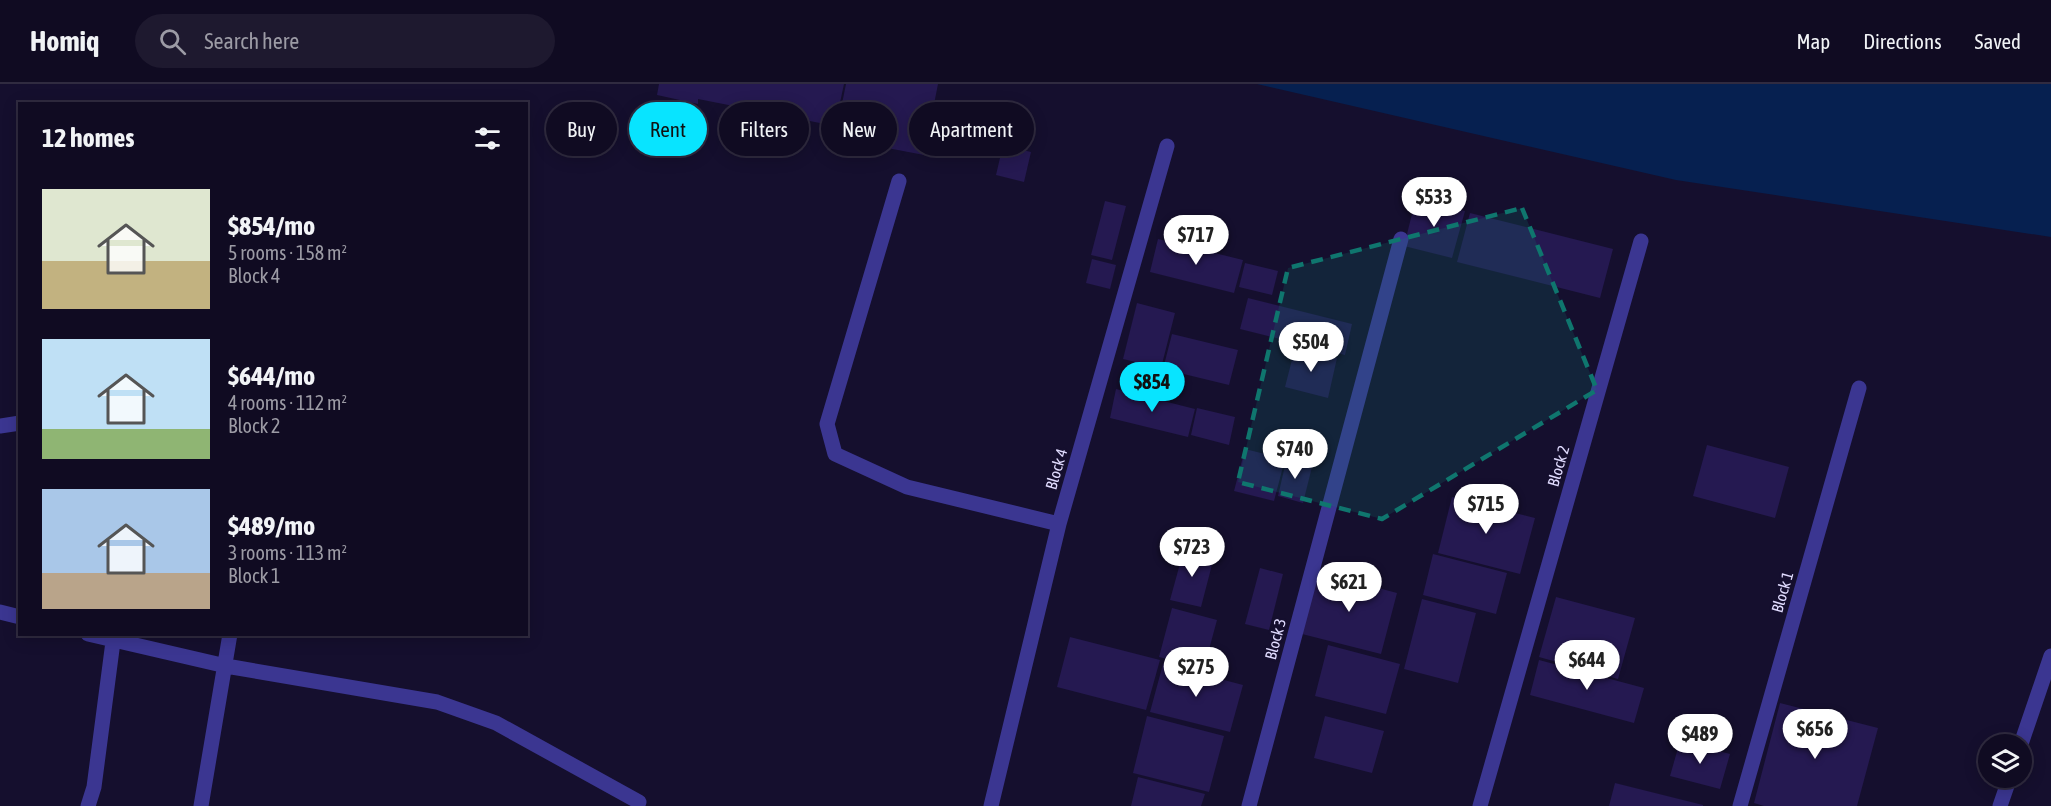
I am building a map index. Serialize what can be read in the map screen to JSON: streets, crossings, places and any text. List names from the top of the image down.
{
  "streets": {
    "street": [
      "Block 2",
      "Block 4",
      "Block 1",
      "Block 3"
    ]
  },
  "page": {
    "header": "Homiq",
    "search": "Search here",
    "nav": ["Map", "Directions", "Saved"],
    "chip": [
      "Buy",
      "Rent",
      "Filters",
      "New",
      "Apartment"
    ],
    "heading": "12 homes",
    "list": [
      {
        "name": "$854/mo",
        "note": "5 rooms · 158 m² · Block 4"
      },
      {
        "name": "$644/mo",
        "note": "4 rooms · 112 m² · Block 2"
      },
      {
        "name": "$489/mo",
        "note": "3 rooms · 113 m² · Block 1"
      }
    ],
    "price": [
      "$533",
      "$717",
      "$504",
      "$854",
      "$740",
      "$715",
      "$723",
      "$621",
      "$644",
      "$275",
      "$656",
      "$489"
    ]
  }
}
